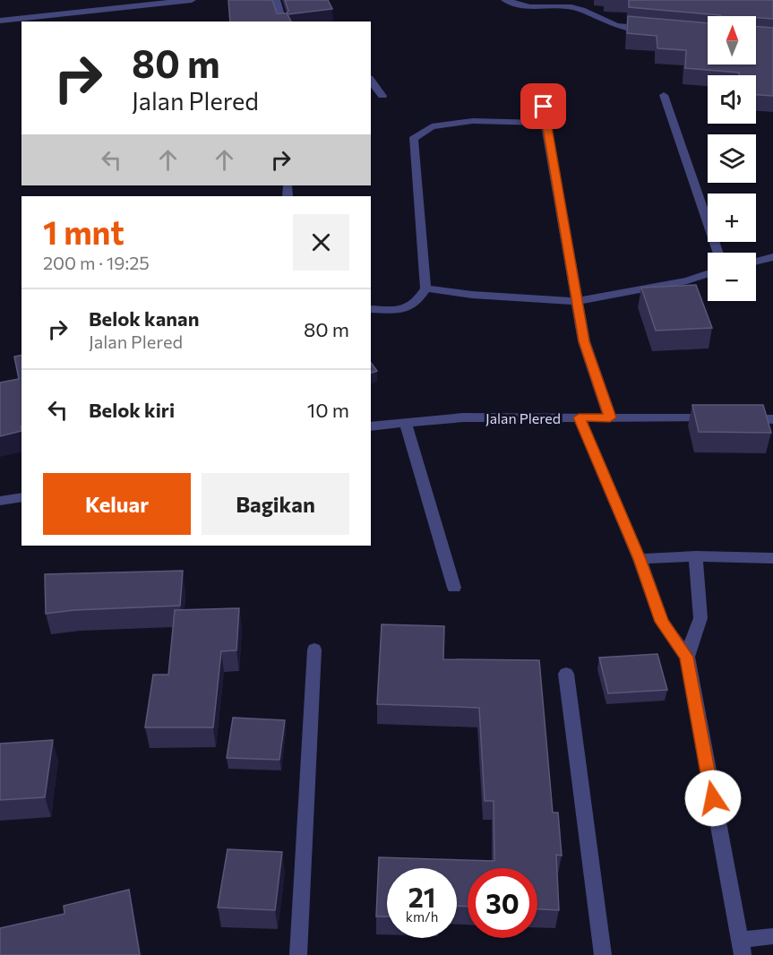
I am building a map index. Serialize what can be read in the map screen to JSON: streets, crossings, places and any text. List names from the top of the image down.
{
  "streets": {
    "street": ["Jalan Plered"]
  },
  "north": "top",
  "page": {
    "map_buttons": ["+", "−"],
    "turn": ["80 m", "Jalan Plered"],
    "heading": ["1 mnt", "200 m · 19:25"],
    "list": [
      {
        "name": "Belok kanan",
        "note": "Jalan Plered",
        "value": "80 m"
      },
      {
        "name": "Belok kiri",
        "value": "10 m"
      }
    ],
    "buttons": ["Keluar", "Bagikan"],
    "speed": "21 km/h",
    "limit": "30"
  }
}
